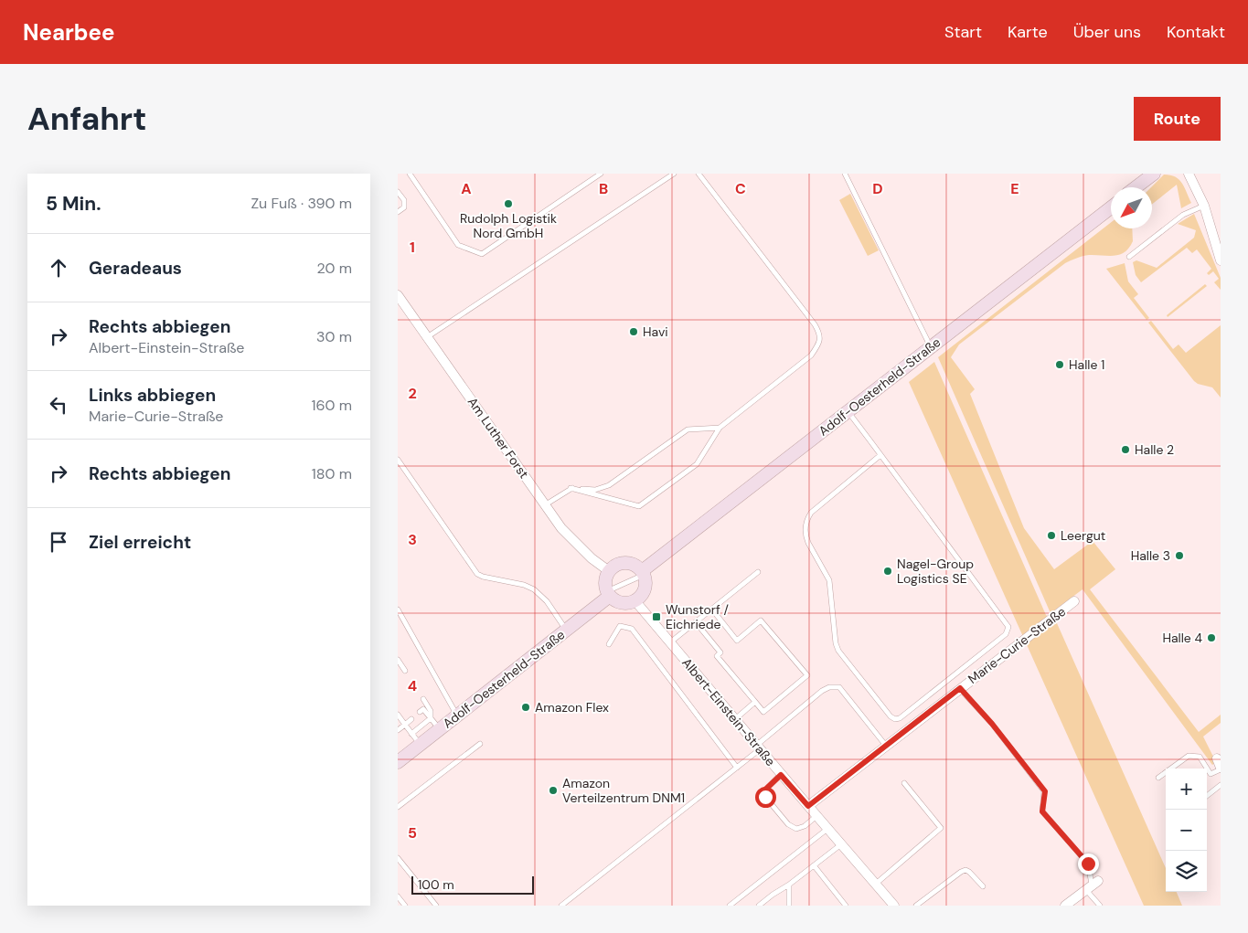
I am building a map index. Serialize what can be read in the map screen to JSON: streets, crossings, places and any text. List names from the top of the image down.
{
  "streets": {
    "street": [
      "Adolf-Oesterheld-Straße",
      "Am Luther Forst",
      "Marie-Curie-Straße",
      "Albert-Einstein-Straße"
    ]
  },
  "crossings": [
    ["Marie-Curie-Straße", "Albert-Einstein-Straße"]
  ],
  "places": {
    "other": [
      "Rudolph Logistik Nord GmbH",
      "Havi",
      "Halle 1",
      "Halle 2",
      "Leergut",
      "Halle 3",
      "Nagel-Group Logistics SE",
      "Halle 4",
      "Amazon Flex",
      "Amazon Verteilzentrum DNM1"
    ],
    "transit": ["Wunstorf / Eichriede"]
  },
  "scale_bar": "100 m",
  "north": "bottom left",
  "page": {
    "header": "Nearbee",
    "nav": [
      "Start",
      "Karte",
      "Über uns",
      "Kontakt"
    ],
    "buttons": "Route",
    "title": "Anfahrt",
    "heading": ["5 Min.", "Zu Fuß · 390 m"],
    "list": [
      ["Geradeaus", "20 m"],
      ["Rechts abbiegen", "Albert-Einstein-Straße", "30 m"],
      ["Links abbiegen", "Marie-Curie-Straße", "160 m"],
      ["Rechts abbiegen", "180 m"],
      "Ziel erreicht"
    ],
    "map_buttons": ["+", "−"],
    "scale": "100 m"
  },
  "grid": {
    "columns": [
      "A",
      "B",
      "C",
      "D",
      "E"
    ],
    "rows": [
      "1",
      "2",
      "3",
      "4",
      "5"
    ]
  }
}
